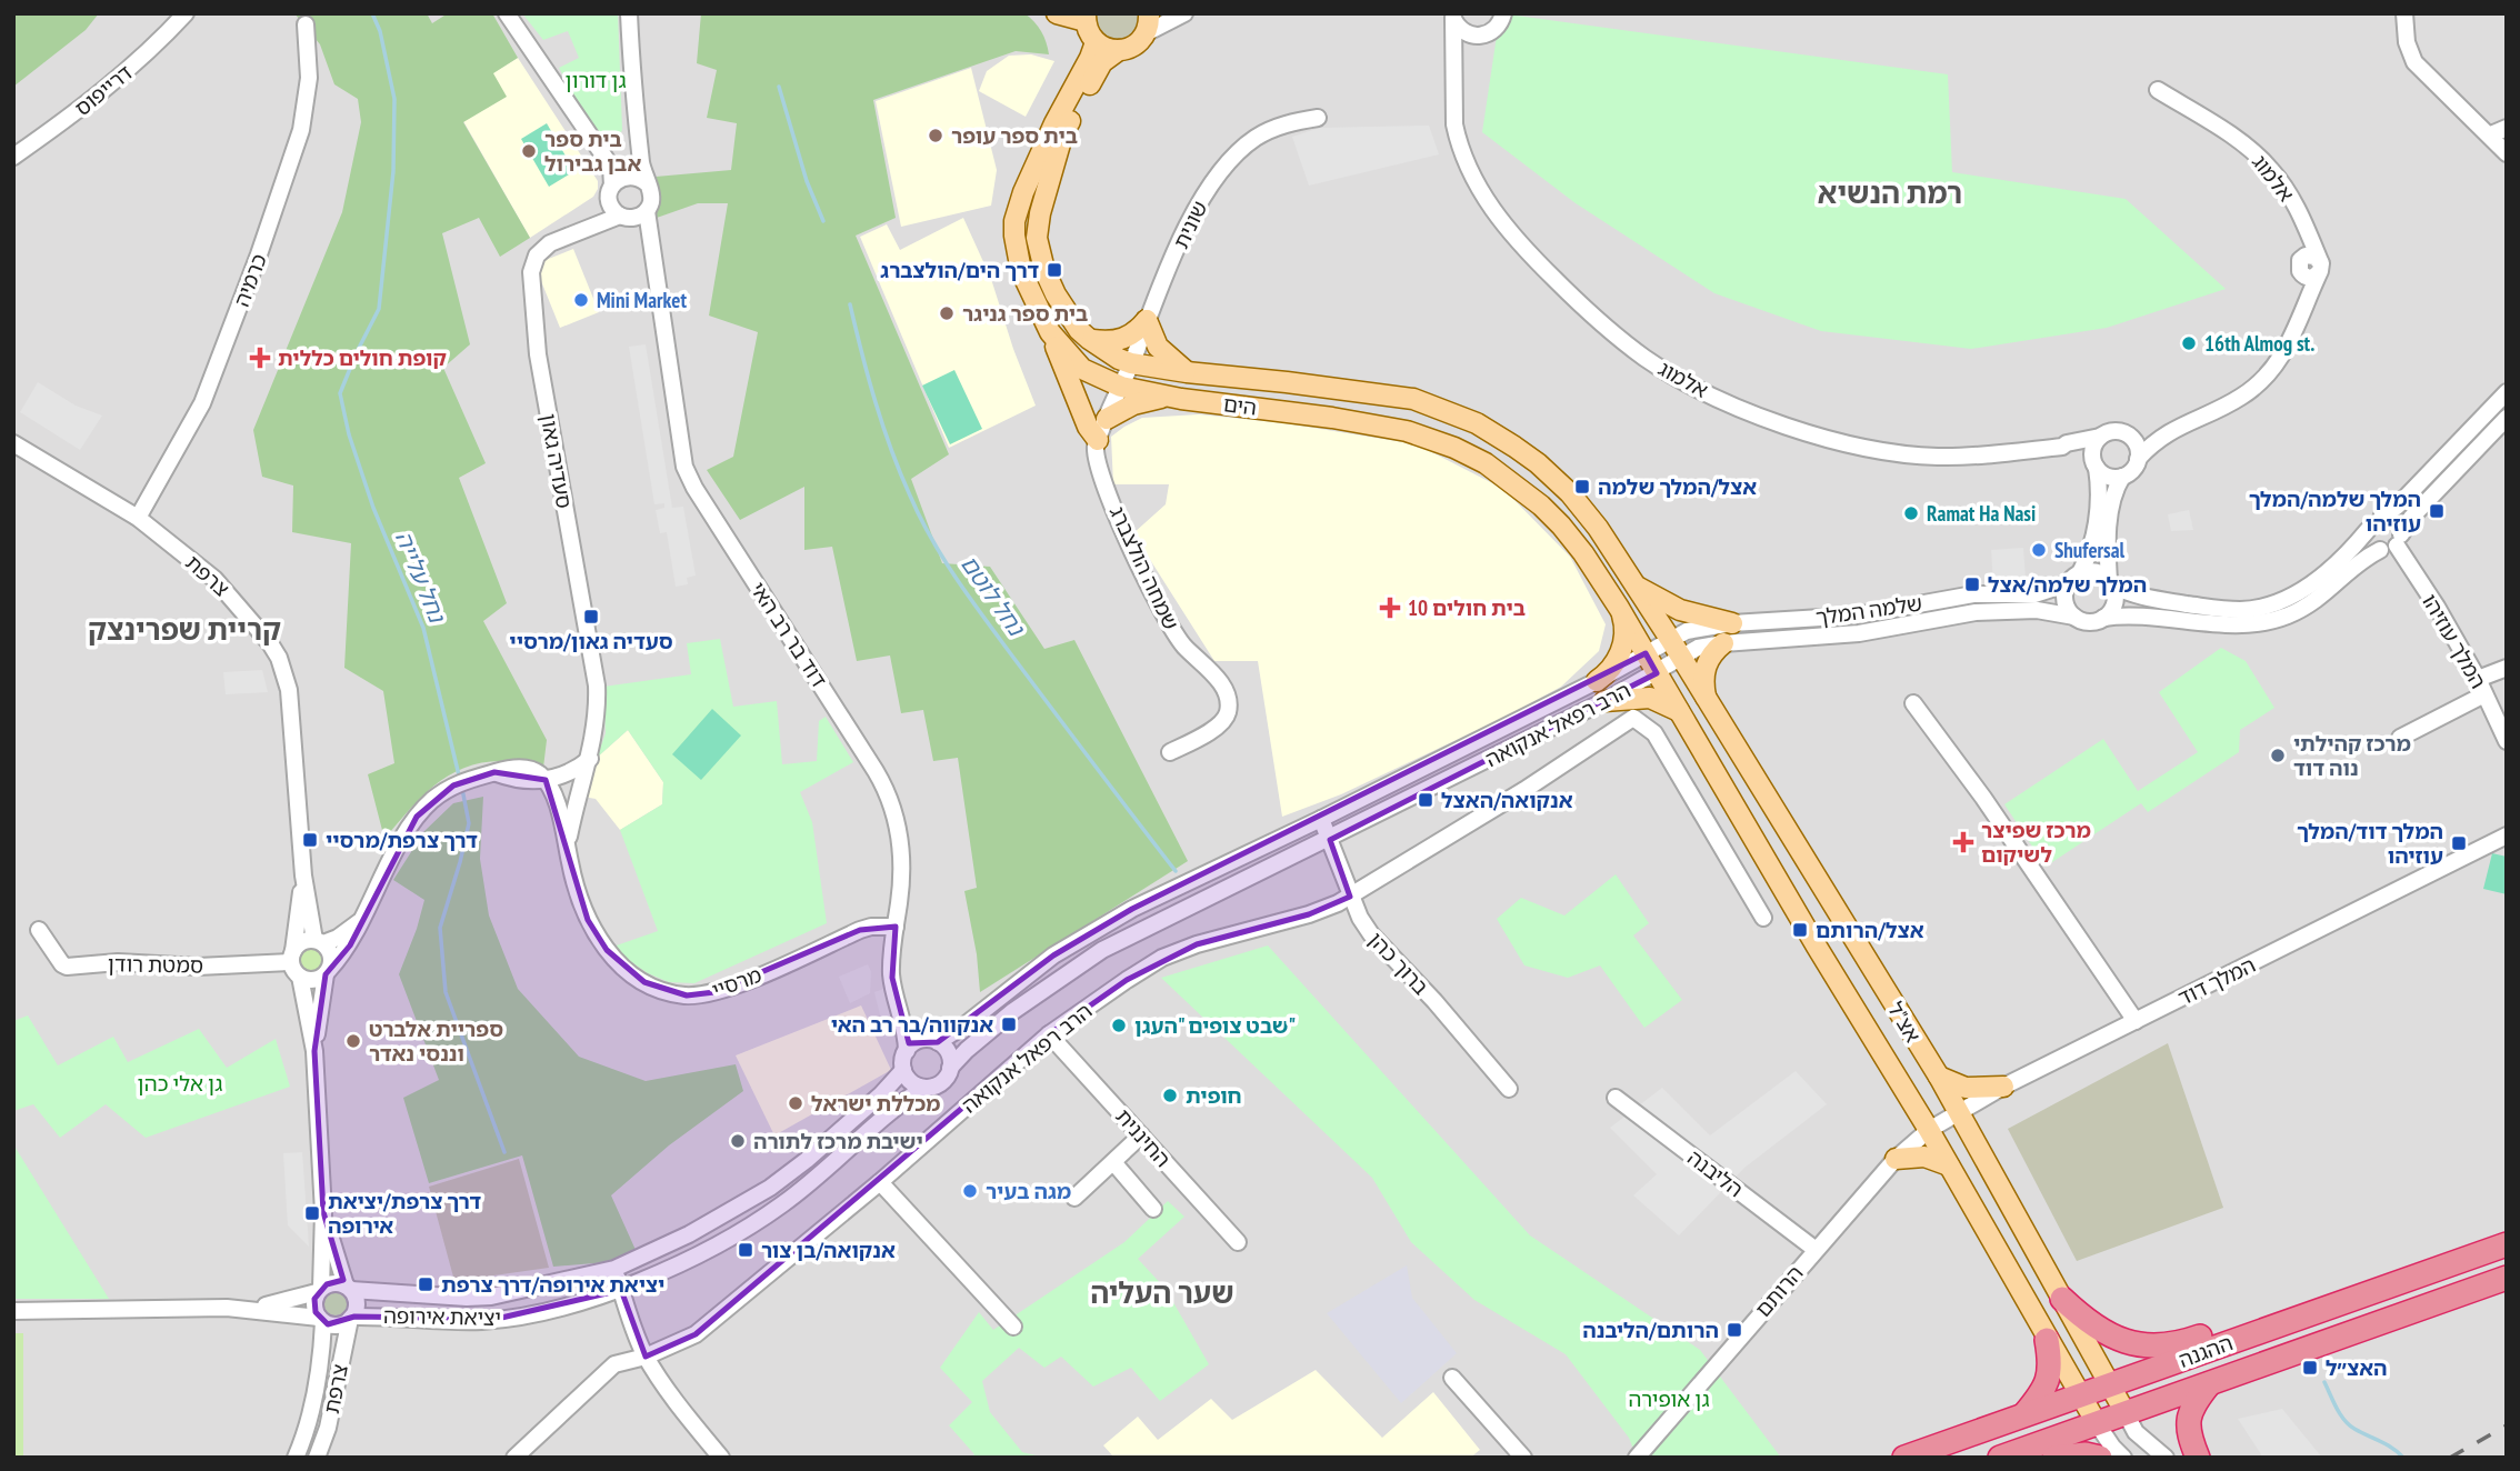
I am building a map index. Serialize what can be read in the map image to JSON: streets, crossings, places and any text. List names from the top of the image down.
{
  "streets": {
    "highway": ["ההגנה"],
    "main road": ["הים", "אצ\"ל"],
    "street": [
      "דרייפוס",
      "אלמוג",
      "שונית",
      "כרמיה",
      "סעדיה גאון",
      "שמחה הולצברג",
      "צרפת",
      "שלמה המלך",
      "דוד בר רב האי",
      "המלך עוזיהו",
      "הרב רפאל אנקואה",
      "ברוך כהן",
      "סמטת רודן",
      "המלך דוד",
      "מרסיי",
      "החיננית",
      "הליבנה",
      "הרותם",
      "יציאת אירופה"
    ]
  },
  "crossings": [
    ["שונית", "הים"],
    ["כרמיה", "צרפת"],
    ["הים", "שלמה המלך"],
    ["הים", "הרב רפאל אנקואה"],
    ["הים", "אצ\"ל"],
    ["סעדיה גאון", "דוד בר רב האי"],
    ["סעדיה גאון", "מרסיי"],
    ["צרפת", "סמטת רודן"],
    ["צרפת", "יציאת אירופה"],
    ["שלמה המלך", "הרב רפאל אנקואה"],
    ["שלמה המלך", "אצ\"ל"],
    ["דוד בר רב האי", "הרב רפאל אנקואה"],
    ["דוד בר רב האי", "מרסיי"],
    ["הרב רפאל אנקואה", "ברוך כהן"],
    ["הרב רפאל אנקואה", "אצ\"ל"],
    ["הרב רפאל אנקואה", "החיננית"],
    ["המלך דוד", "אצ\"ל"],
    ["המלך דוד", "הרותם"],
    ["אצ\"ל", "הרותם"],
    ["אצ\"ל", "ההגנה"],
    ["הליבנה", "הרותם"]
  ],
  "districts": ["רמת הנשיא", "קריית שפרינצק", "שער העליה"],
  "water": ["נחל עלייה", "נחל לוטם"],
  "parks": ["גן דורון", "גן אלי כהן", "גן אופירה"],
  "places": {
    "other": [
      "בית ספר עופר",
      "בית ספר אבן גבירול",
      "Mini Market",
      "בית ספר גניגר",
      "16th Almog st.",
      "Ramat Ha Nasi",
      "Shufersal",
      "מרכז קהילתי נוה דוד",
      "שבט צופים \"העגן\"",
      "ספריית אלברט וננסי נאדר",
      "חופית",
      "מכללת ישראל",
      "ישיבת מרכז לתורה",
      "מגה בעיר"
    ],
    "transit": [
      "דרך הים/הולצברג",
      "אצל/המלך שלמה",
      "המלך שלמה/המלך עוזיהו",
      "המלך שלמה/אצל",
      "סעדיה גאון/מרסיי",
      "אנקואה/האצל",
      "דרך צרפת/מרסיי",
      "המלך דוד/המלך עוזיהו",
      "אצל/הרותם",
      "אנקווה/בר רב האי",
      "דרך צרפת/יציאת אירופה",
      "אנקואה/בן צור",
      "יציאת אירופה/דרך צרפת",
      "הרותם/הליבנה",
      "האצ״ל"
    ],
    "health": ["קופת חולים כללית", "בית חולים 10", "מרכז שפיצר לשיקום"]
  }
}
